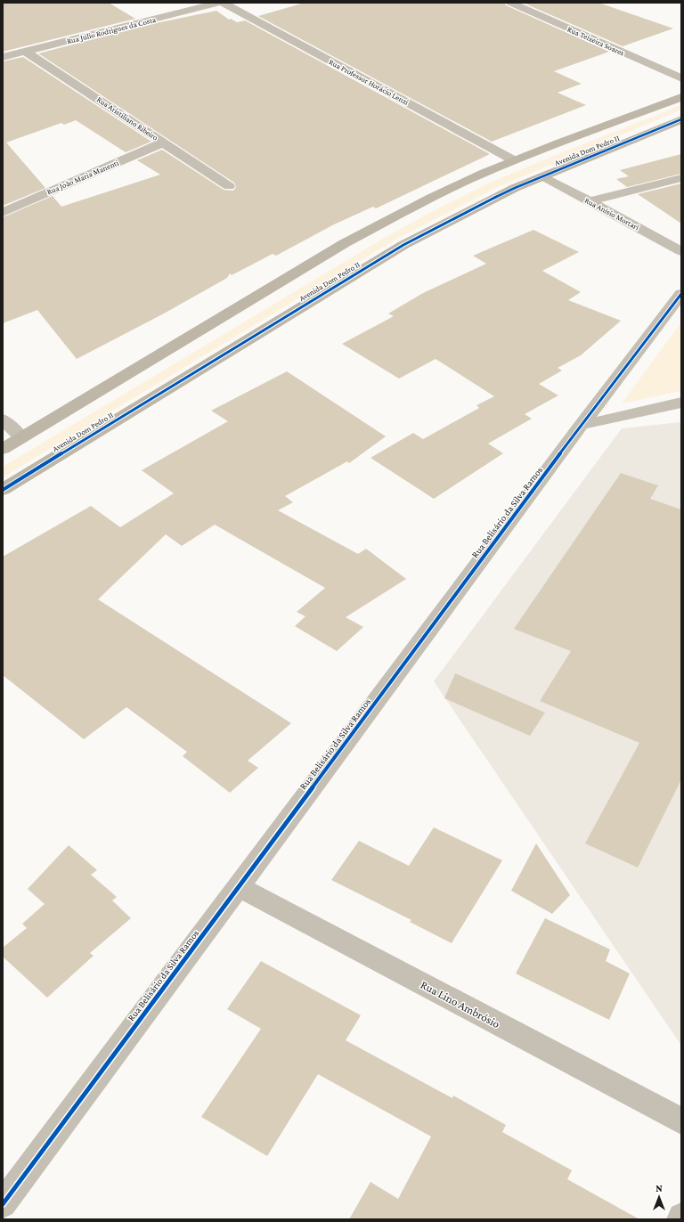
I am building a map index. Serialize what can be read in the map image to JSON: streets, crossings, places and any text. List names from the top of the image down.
{
  "streets": {
    "main road": ["Avenida Dom Pedro II"],
    "street": [
      "Rua Júlio Rodrigues da Costa",
      "Rua Teixeira Soares",
      "Rua Professor Horácio Lenzi",
      "Rua Aristiliano Ribeiro",
      "Rua João Maria Manenti",
      "Rua Anísio Mortari",
      "Rua Belisário da Silva Ramos",
      "Rua Lino Ambrósio"
    ]
  },
  "crossings": [
    ["Rua Júlio Rodrigues da Costa", "Rua Aristiliano Ribeiro"],
    ["Rua Professor Horácio Lenzi", "Avenida Dom Pedro II"],
    ["Rua Aristiliano Ribeiro", "Rua João Maria Manenti"],
    ["Avenida Dom Pedro II", "Rua Anísio Mortari"],
    ["Rua Belisário da Silva Ramos", "Rua Lino Ambrósio"]
  ],
  "north": "top"
}
